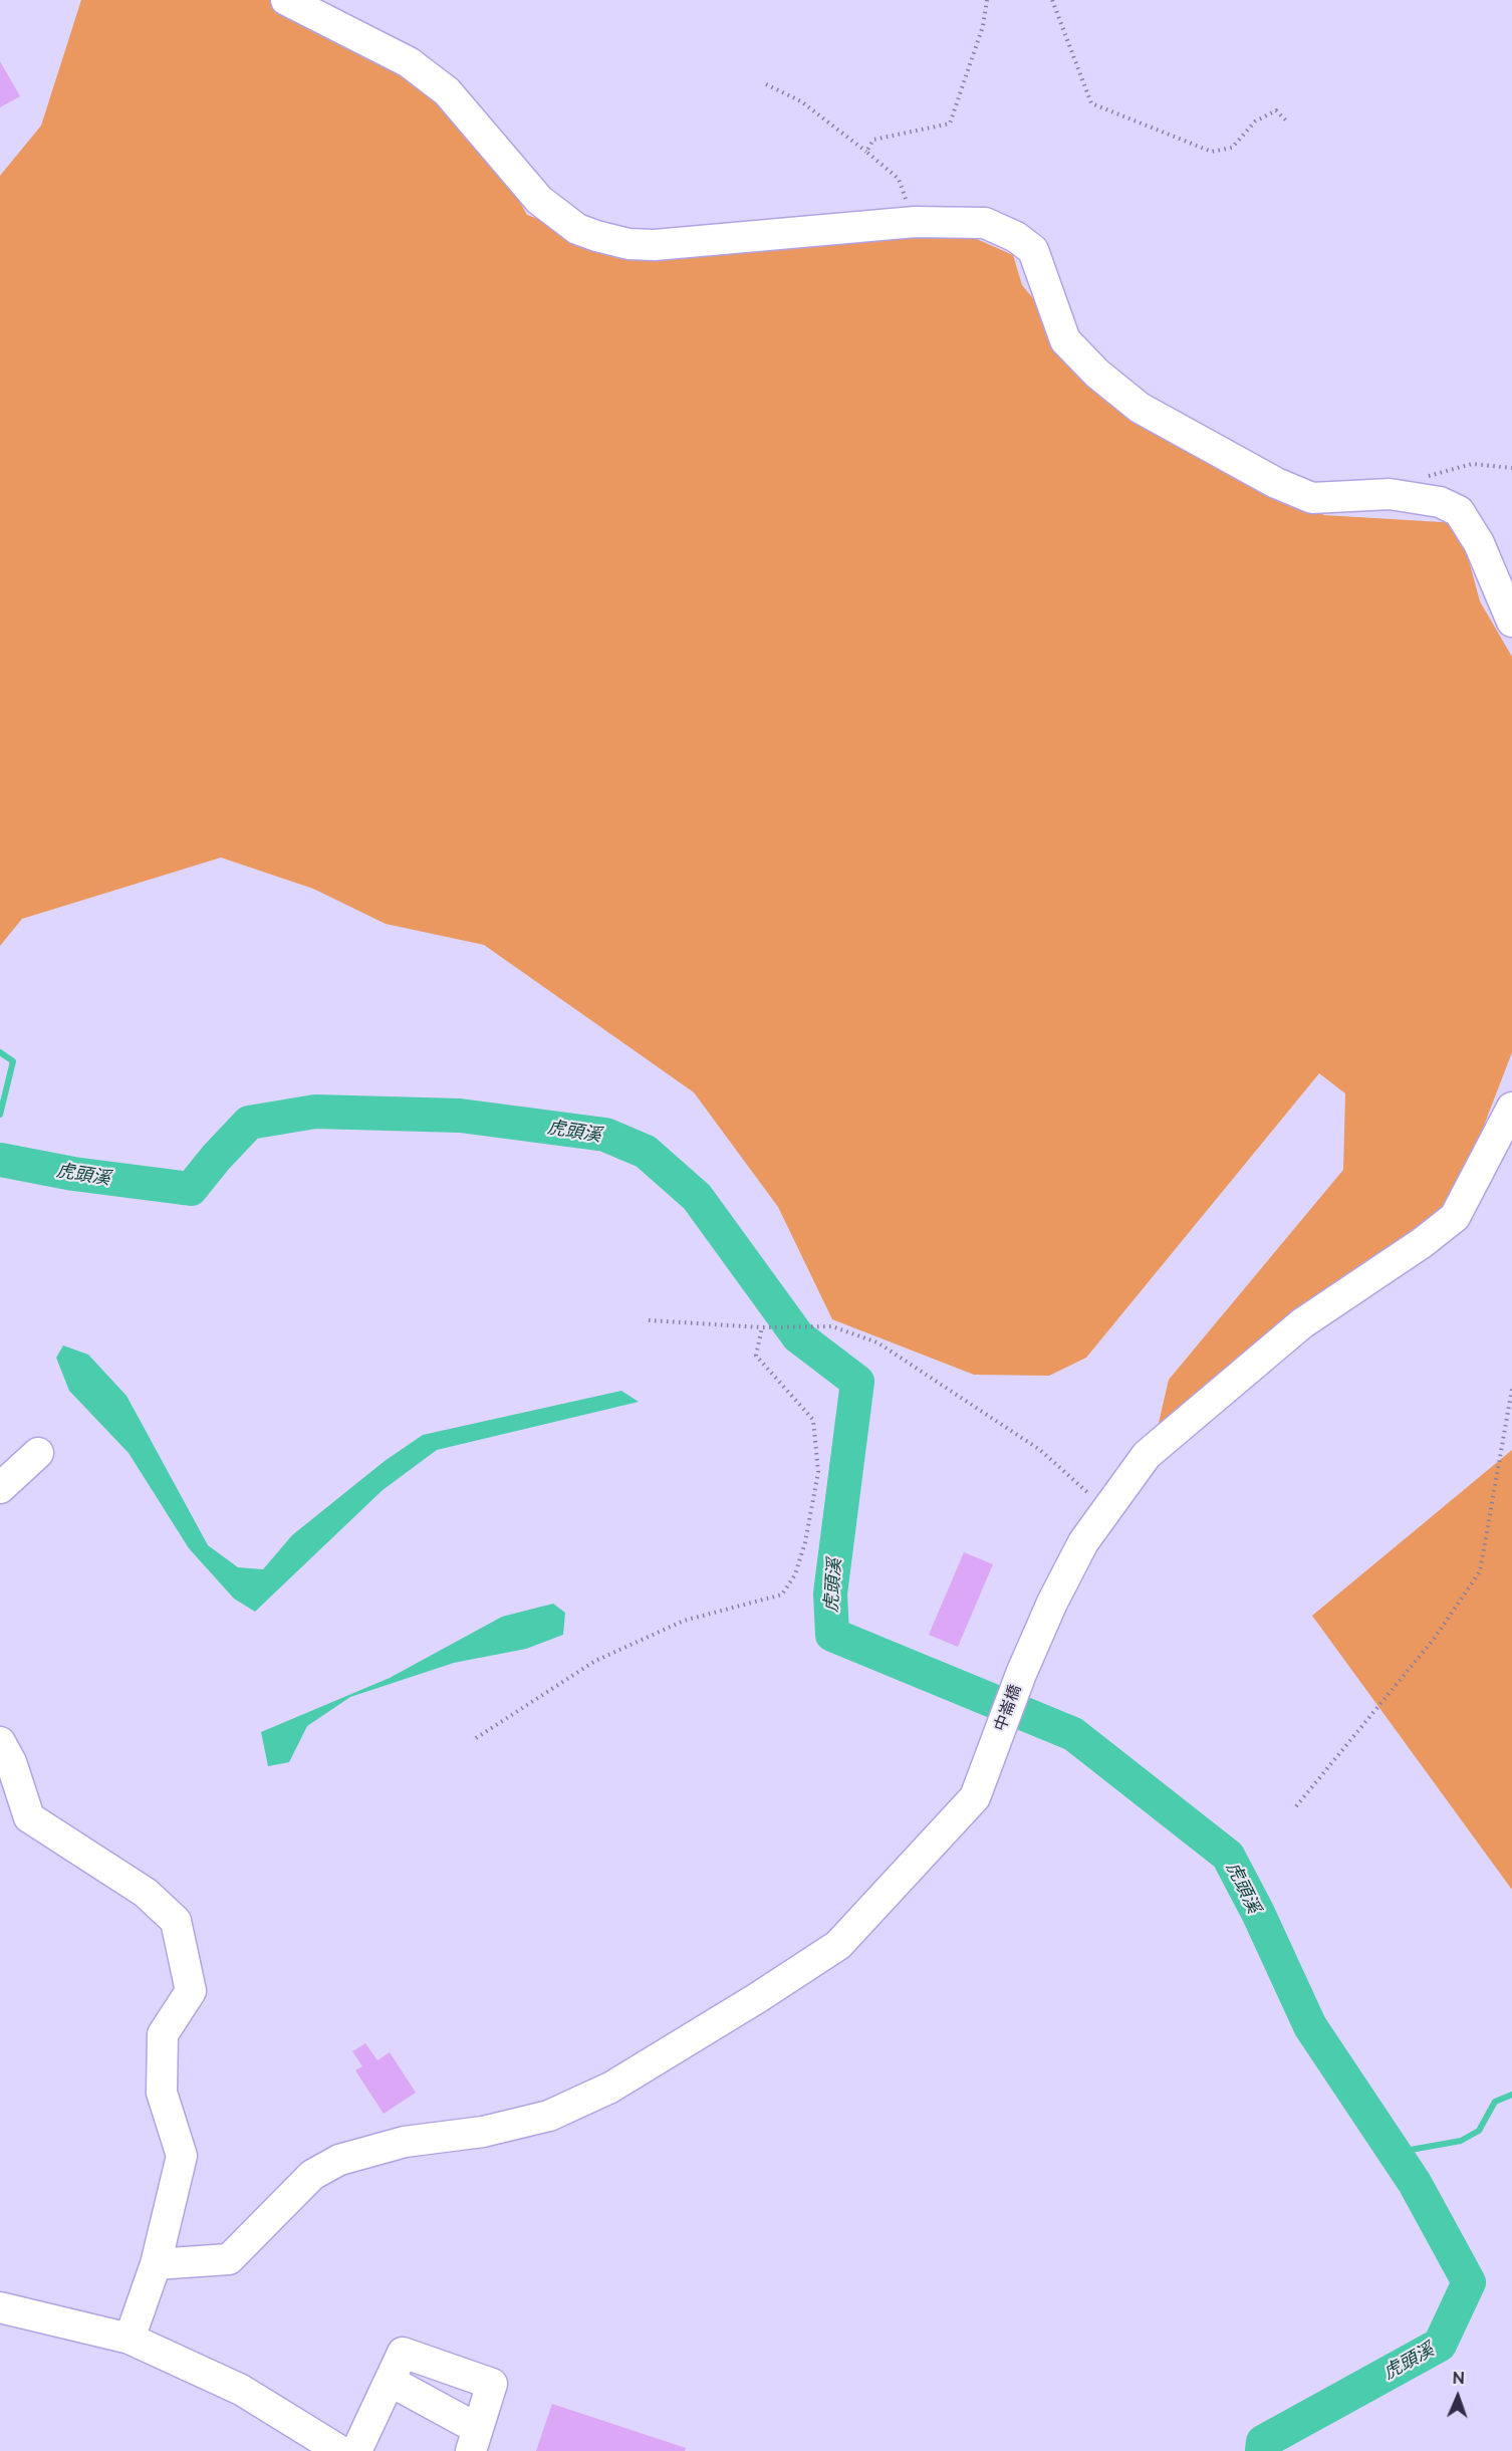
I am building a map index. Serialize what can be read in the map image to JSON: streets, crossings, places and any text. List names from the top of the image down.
{
  "streets": {
    "street": ["中崙橋"]
  },
  "water": ["虎頭溪"],
  "north": "top"
}
